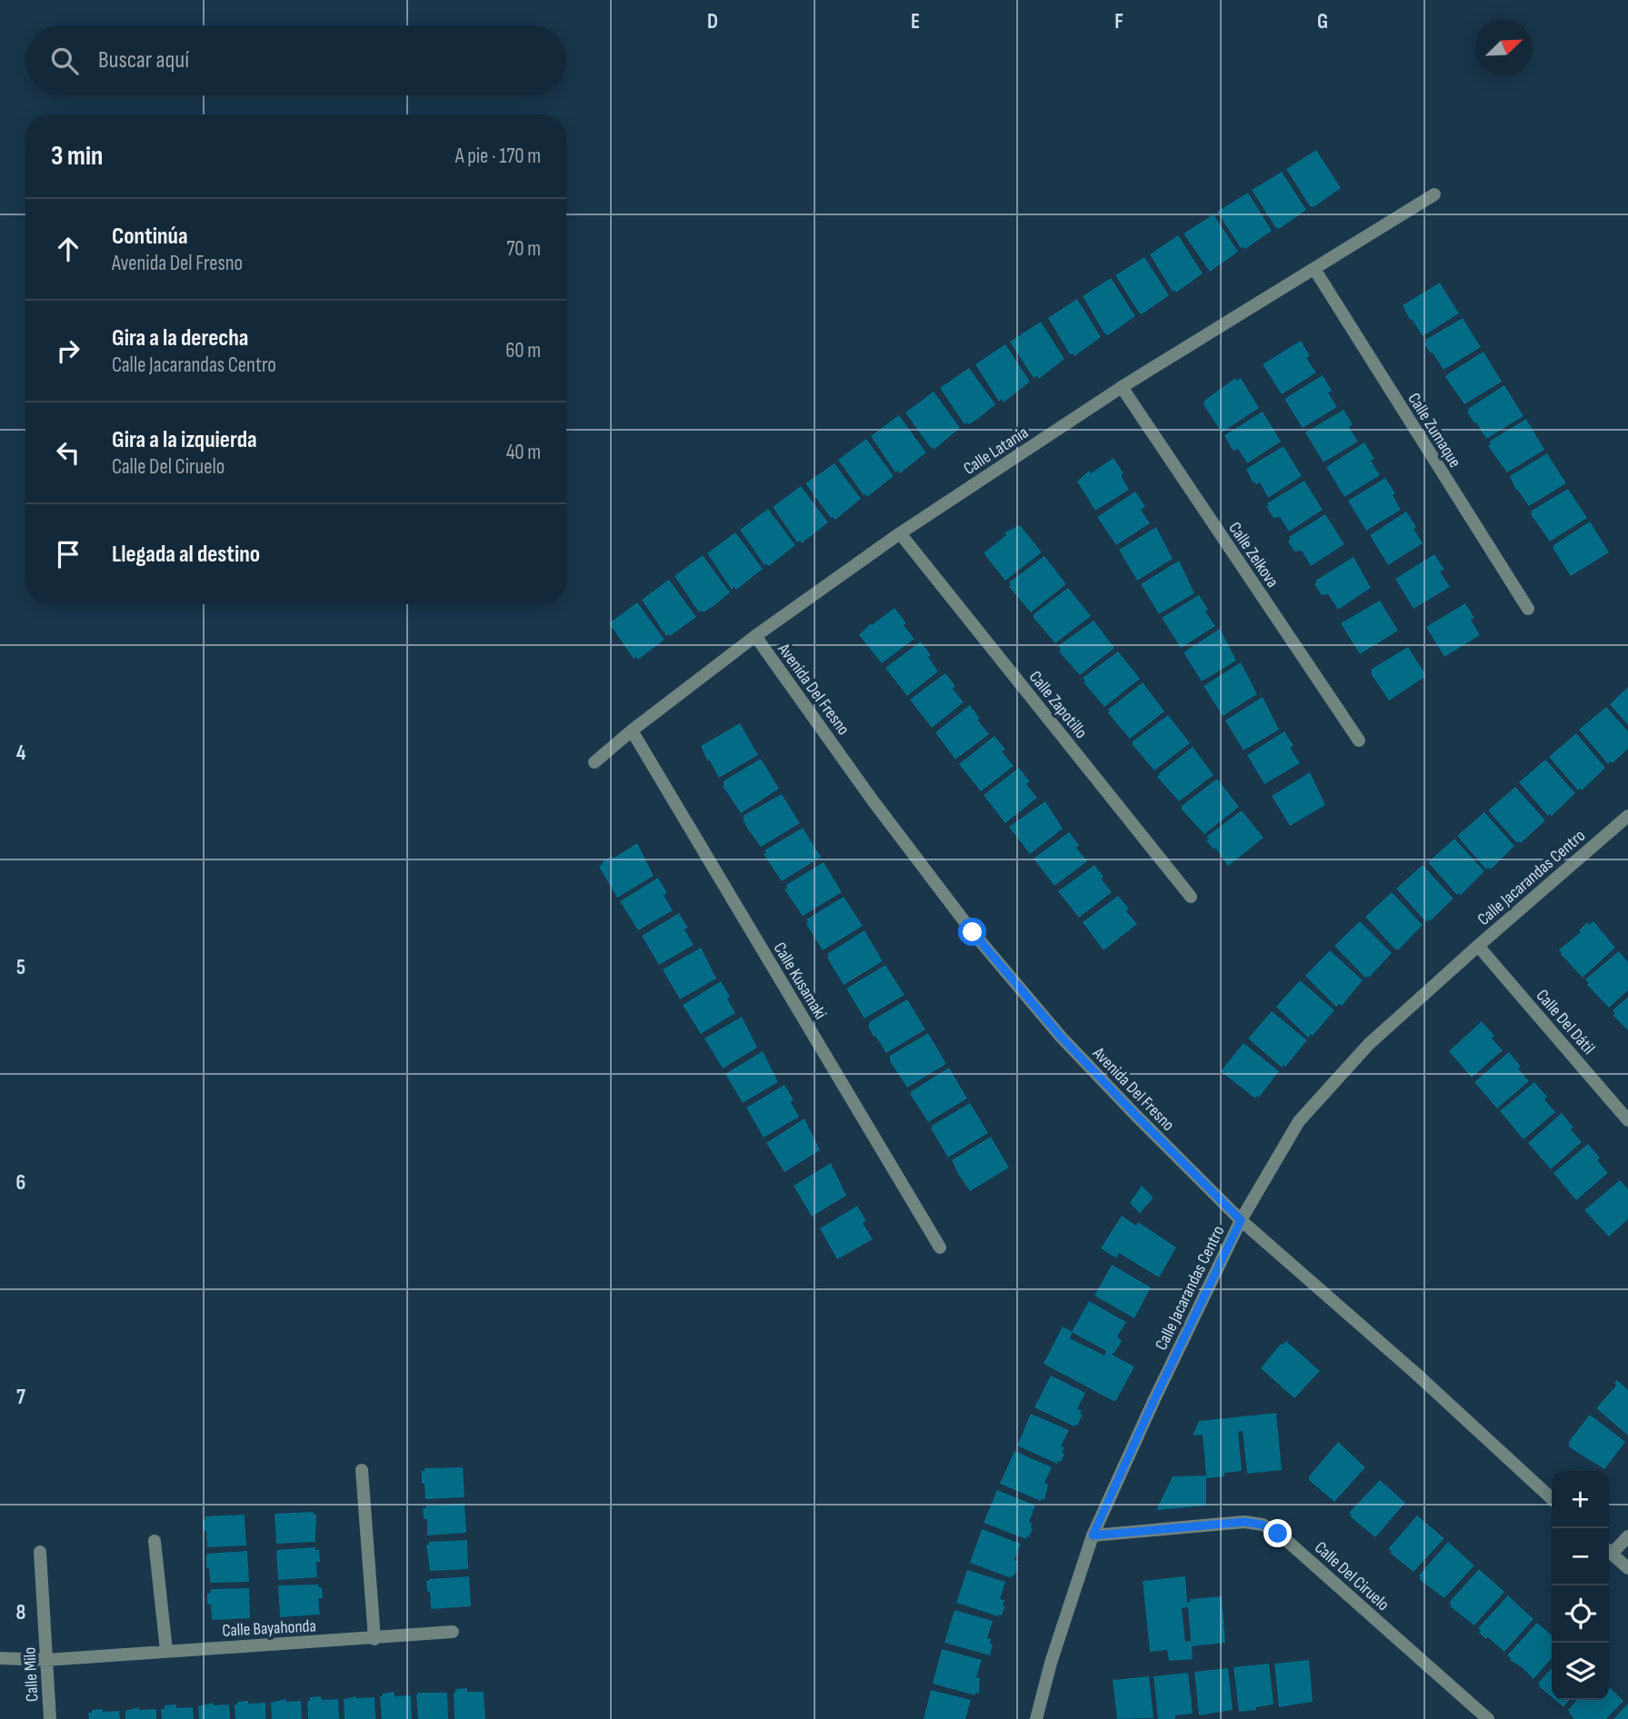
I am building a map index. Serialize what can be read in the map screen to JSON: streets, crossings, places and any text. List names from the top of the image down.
{
  "streets": {
    "street": [
      "Calle Zumaque",
      "Calle Latania",
      "Calle Zelkova",
      "Avenida Del Fresno",
      "Calle Zapotillo",
      "Calle Jacarandas Centro",
      "Calle Kusamaki",
      "Calle Del Dátil",
      "Calle Del Ciruelo",
      "Calle Bayahonda",
      "Calle Milo"
    ]
  },
  "crossings": [
    ["Calle Zumaque", "Calle Latania"],
    ["Calle Latania", "Calle Zelkova"],
    ["Calle Latania", "Avenida Del Fresno"],
    ["Calle Latania", "Calle Zapotillo"],
    ["Calle Latania", "Calle Kusamaki"],
    ["Avenida Del Fresno", "Calle Jacarandas Centro"],
    ["Calle Jacarandas Centro", "Calle Del Dátil"],
    ["Calle Jacarandas Centro", "Calle Del Ciruelo"],
    ["Calle Bayahonda", "Calle Milo"]
  ],
  "north": "top right",
  "page": {
    "search": "Buscar aquí",
    "heading": ["3 min", "A pie · 170 m"],
    "list": [
      ["Continúa", "Avenida Del Fresno", "70 m"],
      ["Gira a la derecha", "Calle Jacarandas Centro", "60 m"],
      ["Gira a la izquierda", "Calle Del Ciruelo", "40 m"],
      "Llegada al destino"
    ],
    "map_buttons": ["+", "−"]
  },
  "grid": {
    "columns": [
      "D",
      "E",
      "F",
      "G"
    ],
    "rows": [
      "4",
      "5",
      "6",
      "7",
      "8"
    ]
  }
}
